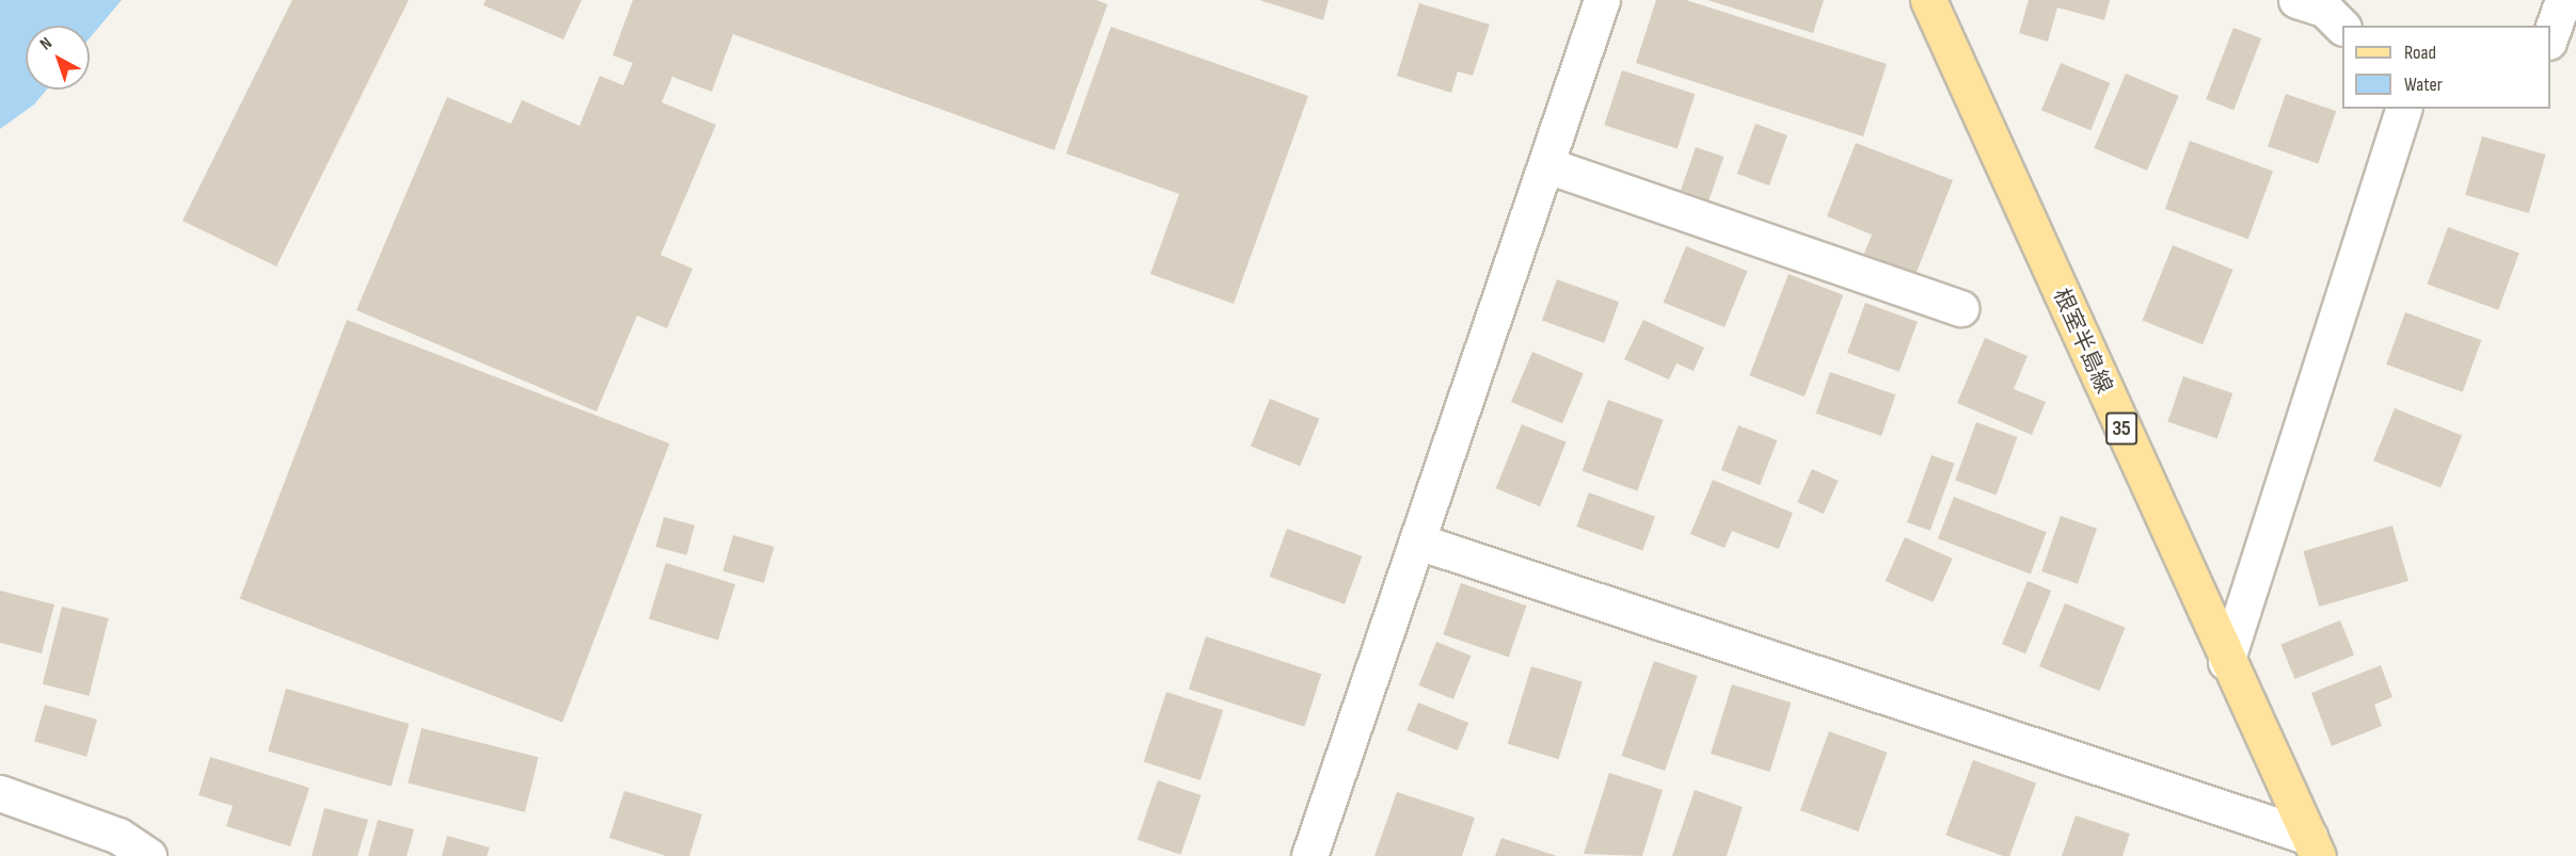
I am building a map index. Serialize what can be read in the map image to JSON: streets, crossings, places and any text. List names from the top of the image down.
{
  "streets": {
    "main road": ["根室半島線", "35"]
  },
  "legend": ["Road", "Water"],
  "north": "top left"
}
